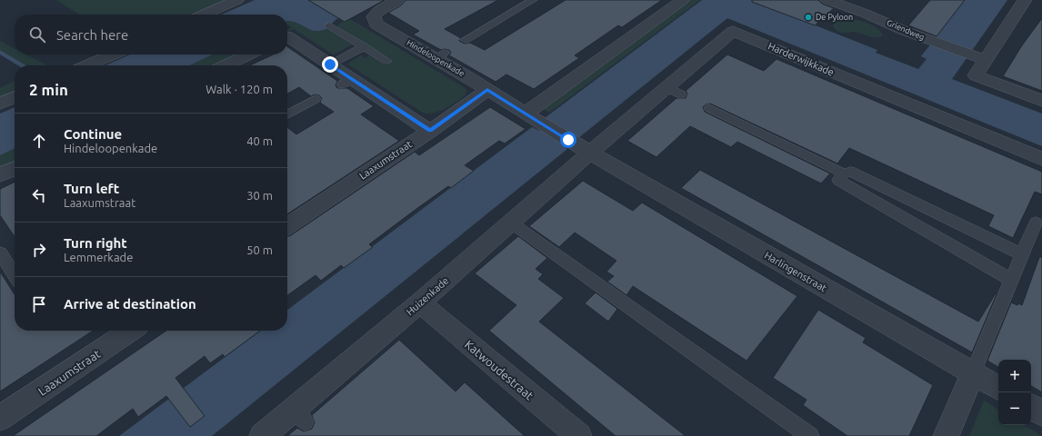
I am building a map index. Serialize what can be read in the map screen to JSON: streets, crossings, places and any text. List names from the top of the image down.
{
  "streets": {
    "street": [
      "Griendweg",
      "Hindeloopenkade",
      "Harderwijkkade",
      "Laaxumstraat",
      "Harlingenstraat",
      "Huizenkade",
      "Katwoudestraat"
    ]
  },
  "crossings": [
    ["Hindeloopenkade", "Harderwijkkade"],
    ["Hindeloopenkade", "Laaxumstraat"],
    ["Hindeloopenkade", "Harlingenstraat"],
    ["Hindeloopenkade", "Huizenkade"],
    ["Harderwijkkade", "Harlingenstraat"],
    ["Harderwijkkade", "Huizenkade"],
    ["Harlingenstraat", "Huizenkade"],
    ["Huizenkade", "Katwoudestraat"]
  ],
  "places": ["De Pyloon"],
  "page": {
    "search": "Search here",
    "heading": ["2 min", "Walk · 120 m"],
    "list": [
      ["Continue", "Hindeloopenkade", "40 m"],
      ["Turn left", "Laaxumstraat", "30 m"],
      ["Turn right", "Lemmerkade", "50 m"],
      "Arrive at destination"
    ],
    "map_buttons": ["+", "−"]
  }
}
